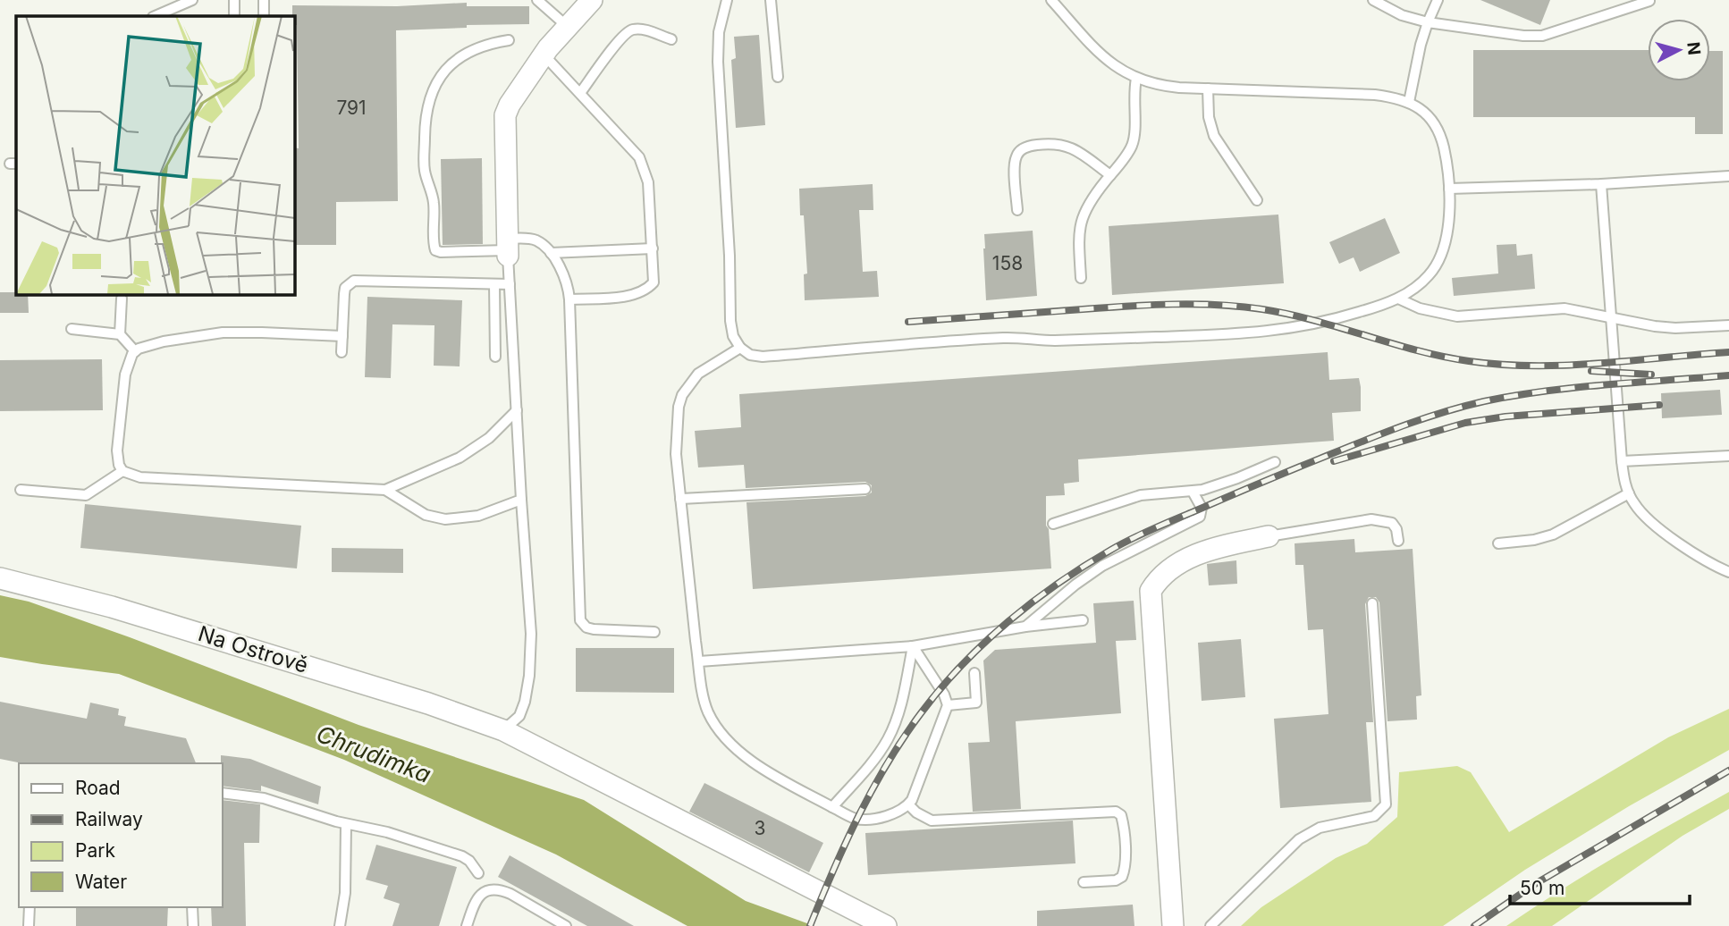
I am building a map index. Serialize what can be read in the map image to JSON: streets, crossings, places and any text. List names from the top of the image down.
{
  "streets": {
    "street": ["Na Ostrově"]
  },
  "water": ["Chrudimka"],
  "house_numbers": ["791", "158", "3"],
  "legend": [
    "Road",
    "Railway",
    "Park",
    "Water"
  ],
  "scale_bar": "50 m",
  "north": "right"
}
